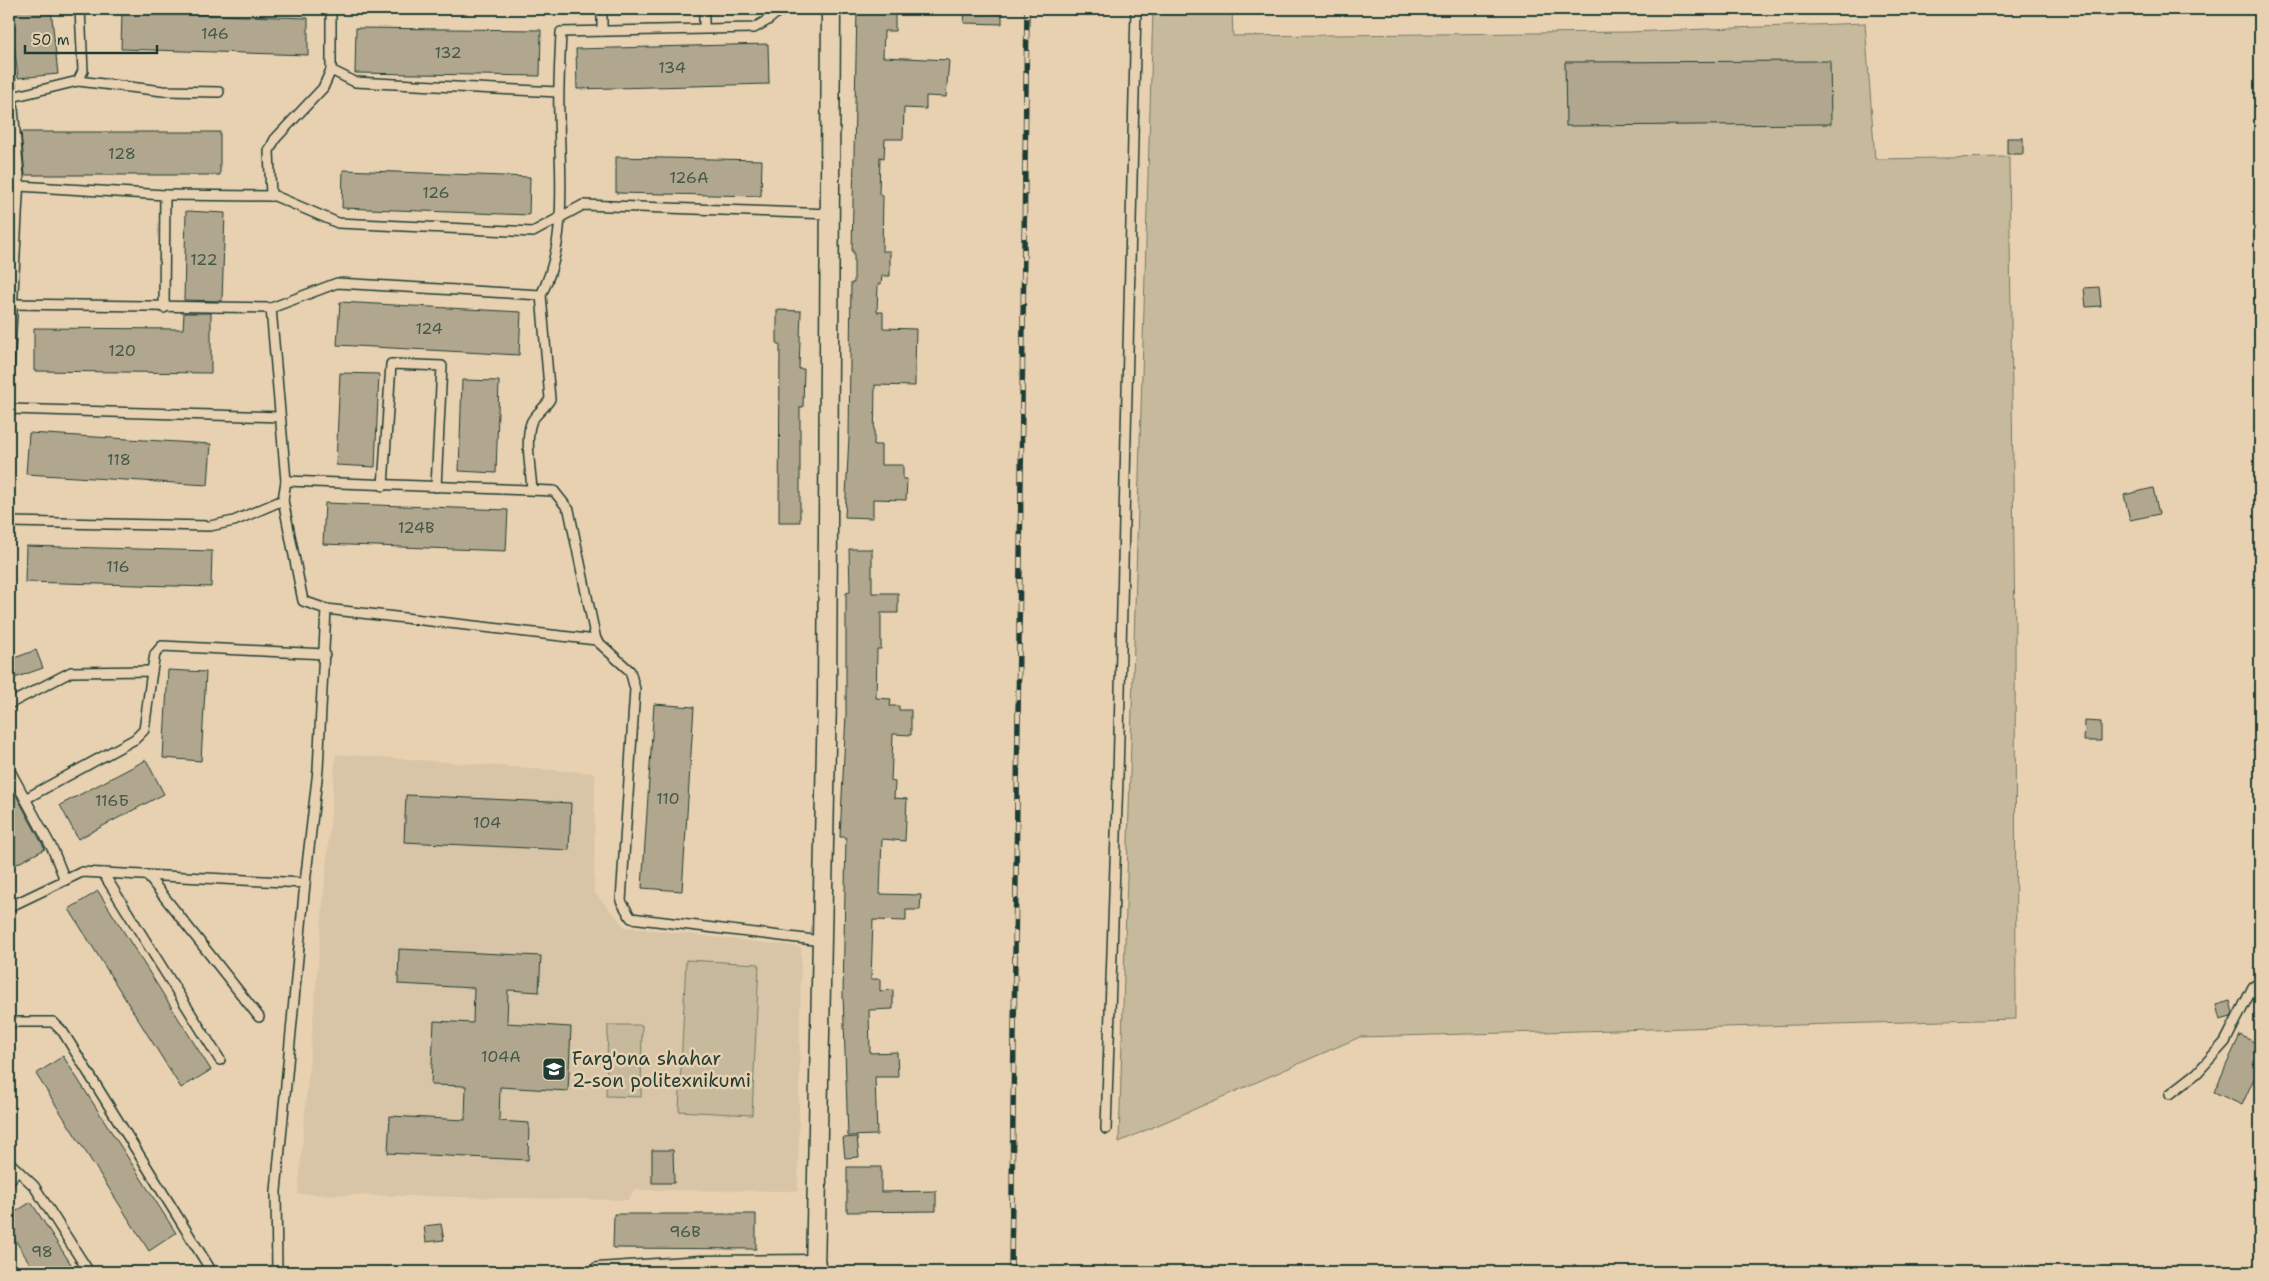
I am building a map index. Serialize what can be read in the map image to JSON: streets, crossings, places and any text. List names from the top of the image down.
{
  "places": {
    "school or university": ["Farg'ona shahar 2-son politexnikumi"]
  },
  "house_numbers": [
    "146",
    "132",
    "134",
    "128",
    "126А",
    "126",
    "122",
    "124",
    "120",
    "118",
    "124В",
    "116",
    "110",
    "116Б",
    "104",
    "104А",
    "96В",
    "98"
  ],
  "scale_bar": "50 m"
}
